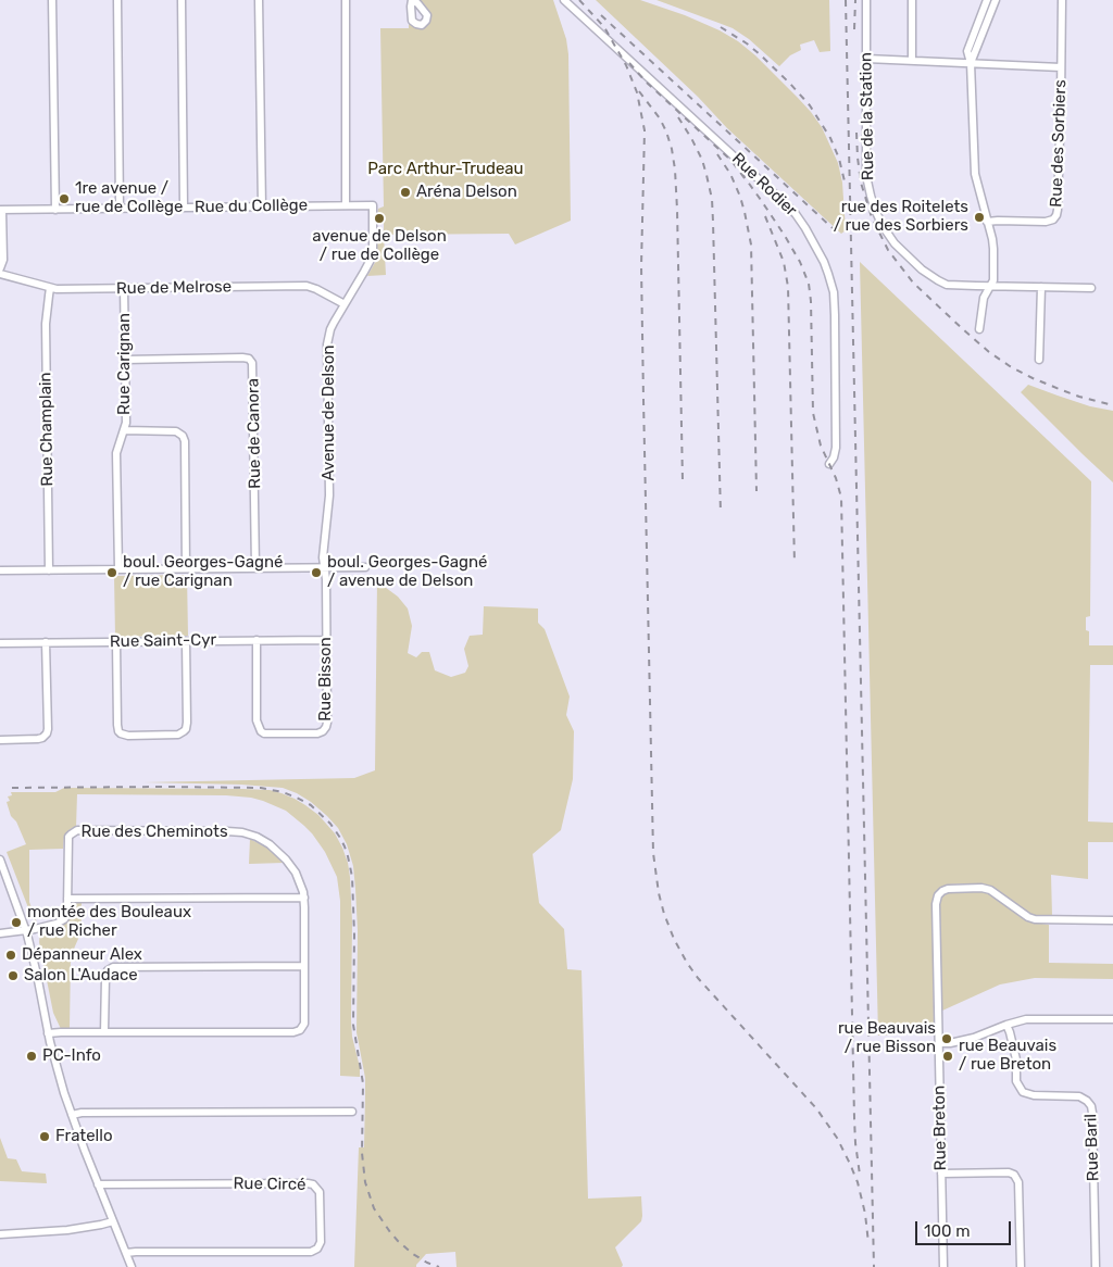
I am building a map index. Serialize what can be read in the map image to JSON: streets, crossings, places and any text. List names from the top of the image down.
{
  "streets": {
    "street": [
      "Rue de la Station",
      "Rue des Sorbiers",
      "Rue Rodier",
      "Rue du Collège",
      "Rue de Melrose",
      "Rue Carignan",
      "Avenue de Delson",
      "Rue Champlain",
      "Rue de Canora",
      "Rue Saint-Cyr",
      "Rue Bisson",
      "Rue des Cheminots",
      "Rue Breton",
      "Rue Baril",
      "Rue Circé"
    ]
  },
  "crossings": [
    ["Rue du Collège", "Avenue de Delson"],
    ["Rue de Melrose", "Rue Carignan"],
    ["Rue de Melrose", "Avenue de Delson"],
    ["Rue de Melrose", "Rue Champlain"],
    ["Rue Carignan", "Rue de Canora"],
    ["Avenue de Delson", "Rue Bisson"],
    ["Rue Saint-Cyr", "Rue Bisson"]
  ],
  "parks": ["Parc Arthur-Trudeau"],
  "places": [
    "Aréna Delson",
    "1re avenue / rue de Collège",
    "rue des Roitelets / rue des Sorbiers",
    "avenue de Delson / rue de Collège",
    "boul. Georges-Gagné / rue Carignan",
    "boul. Georges-Gagné / avenue de Delson",
    "montée des Bouleaux / rue Richer",
    "Dépanneur Alex",
    "Salon L'Audace",
    "rue Beauvais / rue Bisson",
    "PC-Info",
    "rue Beauvais / rue Breton",
    "Fratello"
  ],
  "scale_bar": "100 m"
}
